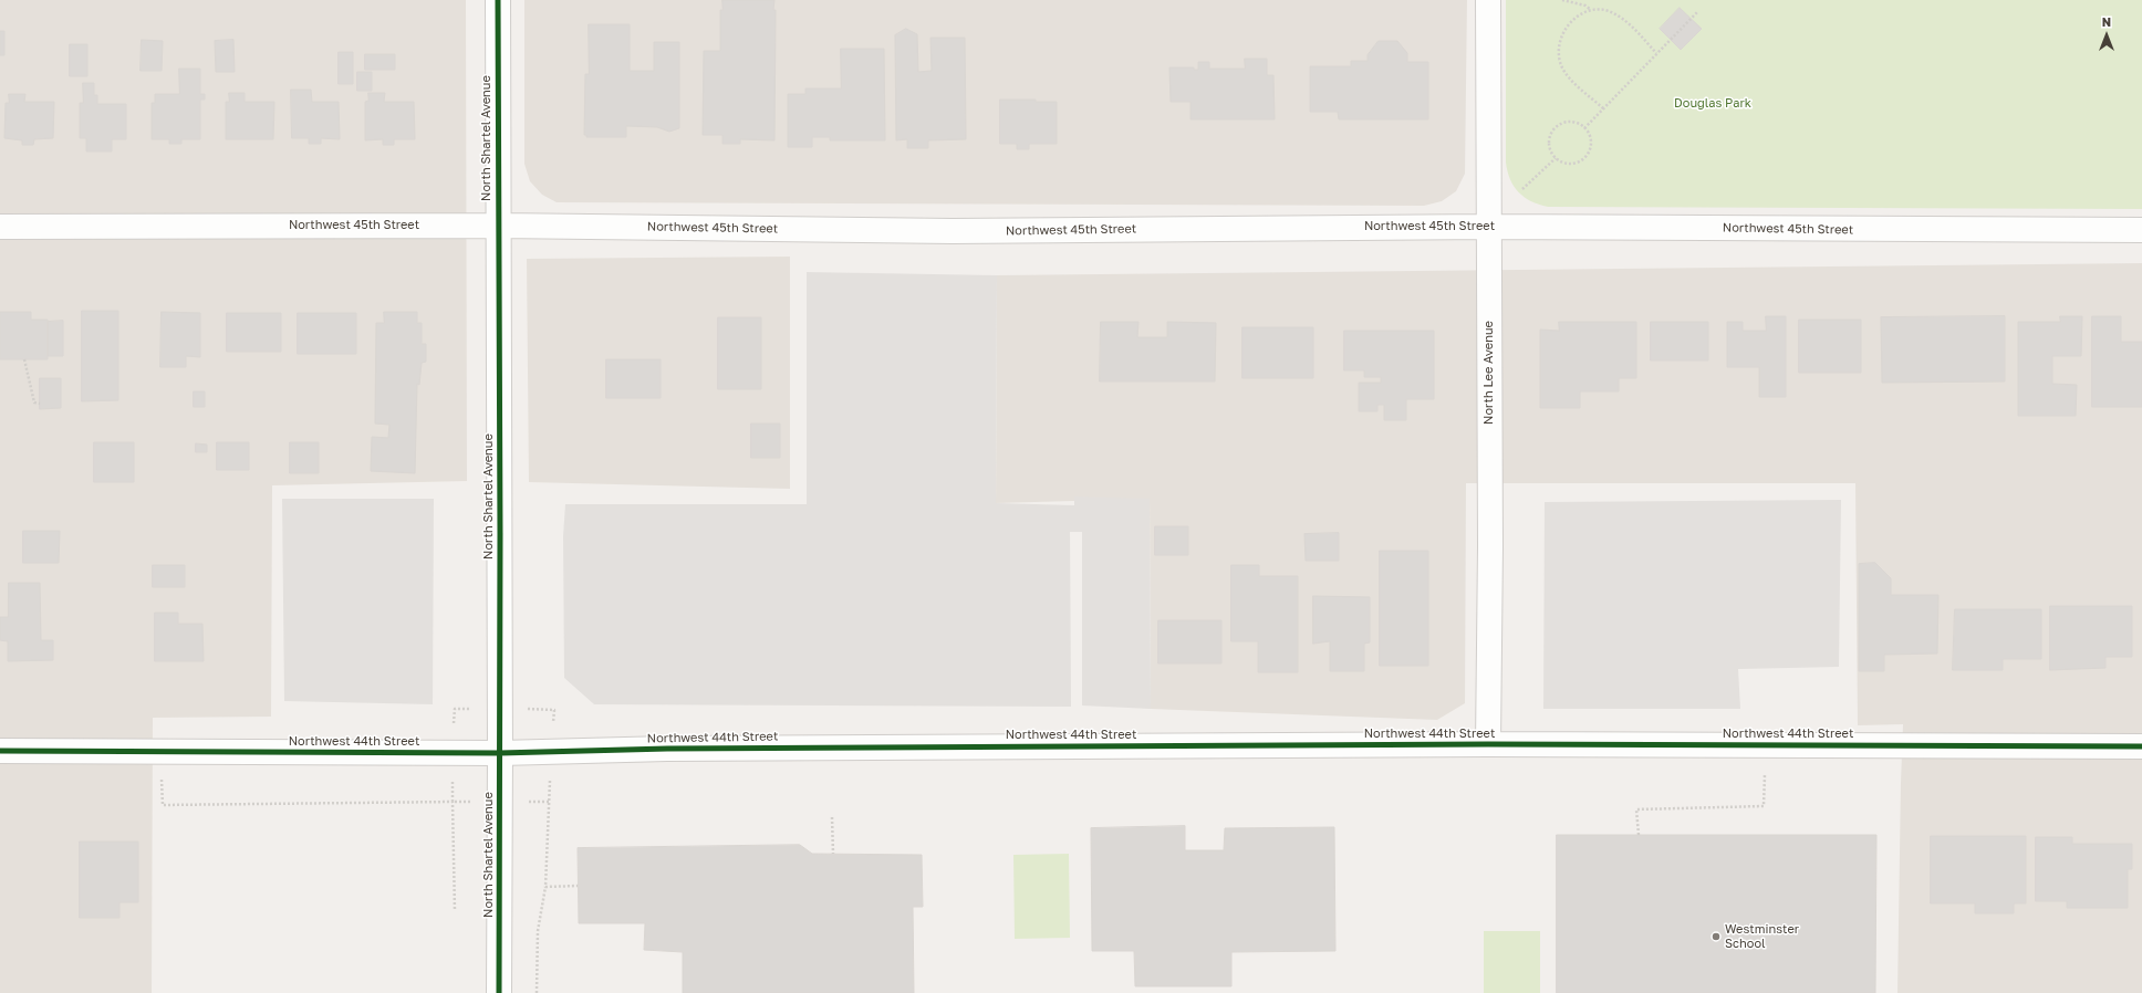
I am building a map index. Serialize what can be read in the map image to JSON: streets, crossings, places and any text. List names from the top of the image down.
{
  "streets": {
    "street": [
      "North Shartel Avenue",
      "Northwest 45th Street",
      "North Lee Avenue",
      "Northwest 44th Street"
    ]
  },
  "crossings": [
    ["North Shartel Avenue", "Northwest 45th Street"],
    ["North Shartel Avenue", "Northwest 44th Street"],
    ["Northwest 45th Street", "North Lee Avenue"],
    ["North Lee Avenue", "Northwest 44th Street"]
  ],
  "parks": ["Douglas Park"],
  "places": ["Westminster School"],
  "north": "top"
}
